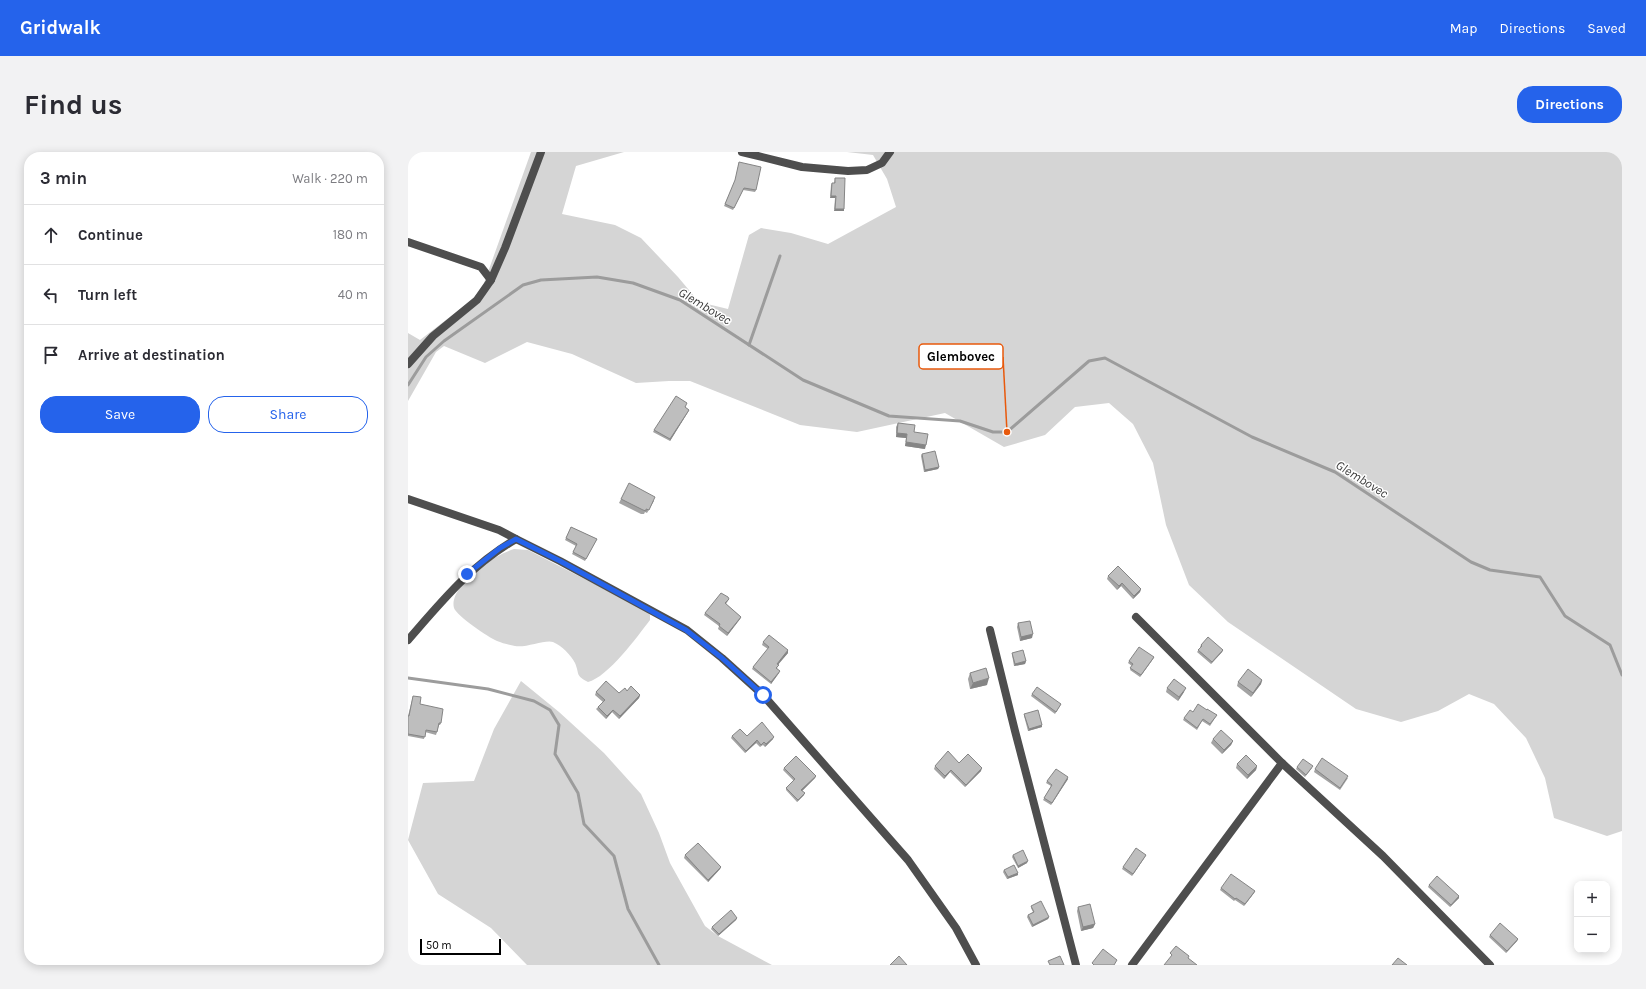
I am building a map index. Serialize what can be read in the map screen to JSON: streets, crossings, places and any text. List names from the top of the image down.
{
  "water": ["Glembovec"],
  "places": ["Glembovec"],
  "scale_bar": "50 m",
  "page": {
    "header": "Gridwalk",
    "nav": ["Map", "Directions", "Saved"],
    "buttons": [
      "Directions",
      ["Save", "Share"]
    ],
    "title": "Find us",
    "heading": ["3 min", "Walk · 220 m"],
    "list": [
      ["Continue", "180 m"],
      ["Turn left", "40 m"],
      "Arrive at destination"
    ],
    "map_buttons": ["+", "−"],
    "scale": "50 m"
  }
}
